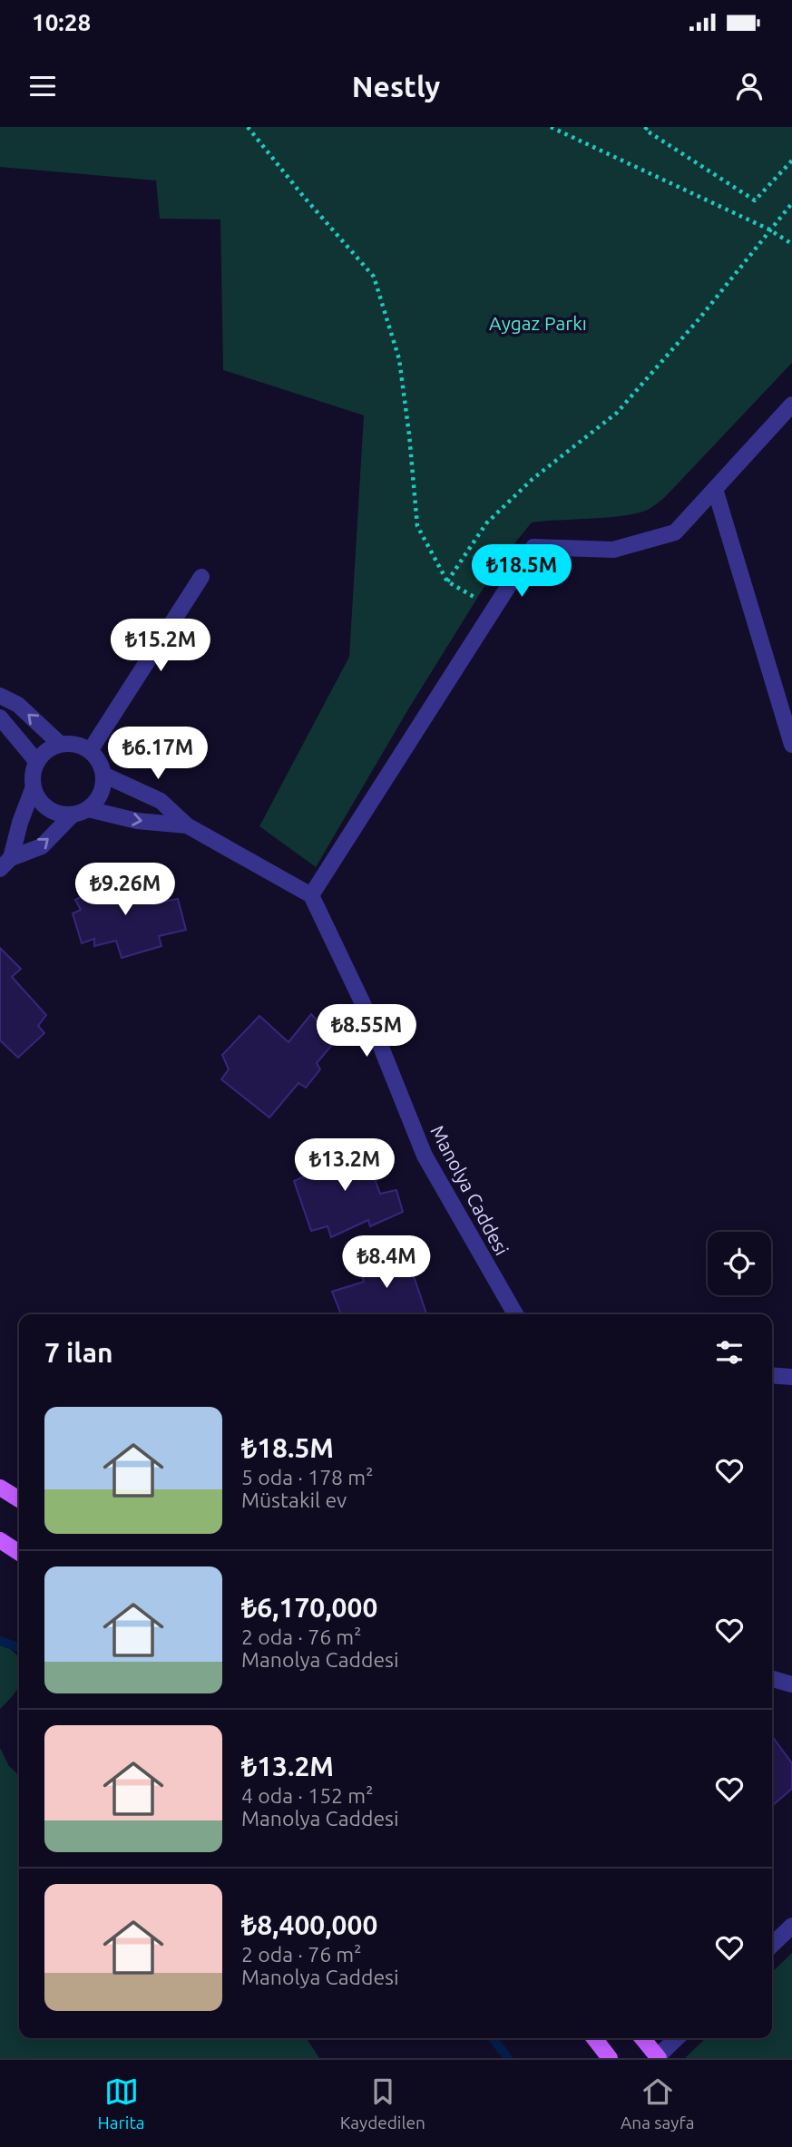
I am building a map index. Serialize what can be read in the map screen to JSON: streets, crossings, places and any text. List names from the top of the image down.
{
  "streets": {
    "street": ["Manolya Caddesi"]
  },
  "parks": ["Aygaz Parkı"],
  "page": {
    "status": "10:28",
    "header": "Nestly",
    "price": [
      "₺18.5M",
      "₺15.2M",
      "₺6.17M",
      "₺9.26M",
      "₺8.55M",
      "₺13.2M",
      "₺8.4M"
    ],
    "heading": "7 ilan",
    "list": [
      {
        "name": "₺18.5M",
        "note": "5 oda · 178 m² · Müstakil ev"
      },
      {
        "name": "₺6,170,000",
        "note": "2 oda · 76 m² · Manolya Caddesi"
      },
      {
        "name": "₺13.2M",
        "note": "4 oda · 152 m² · Manolya Caddesi"
      },
      {
        "name": "₺8,400,000",
        "note": "2 oda · 76 m² · Manolya Caddesi"
      }
    ],
    "tabs": ["Harita", "Kaydedilen", "Ana sayfa"]
  }
}
